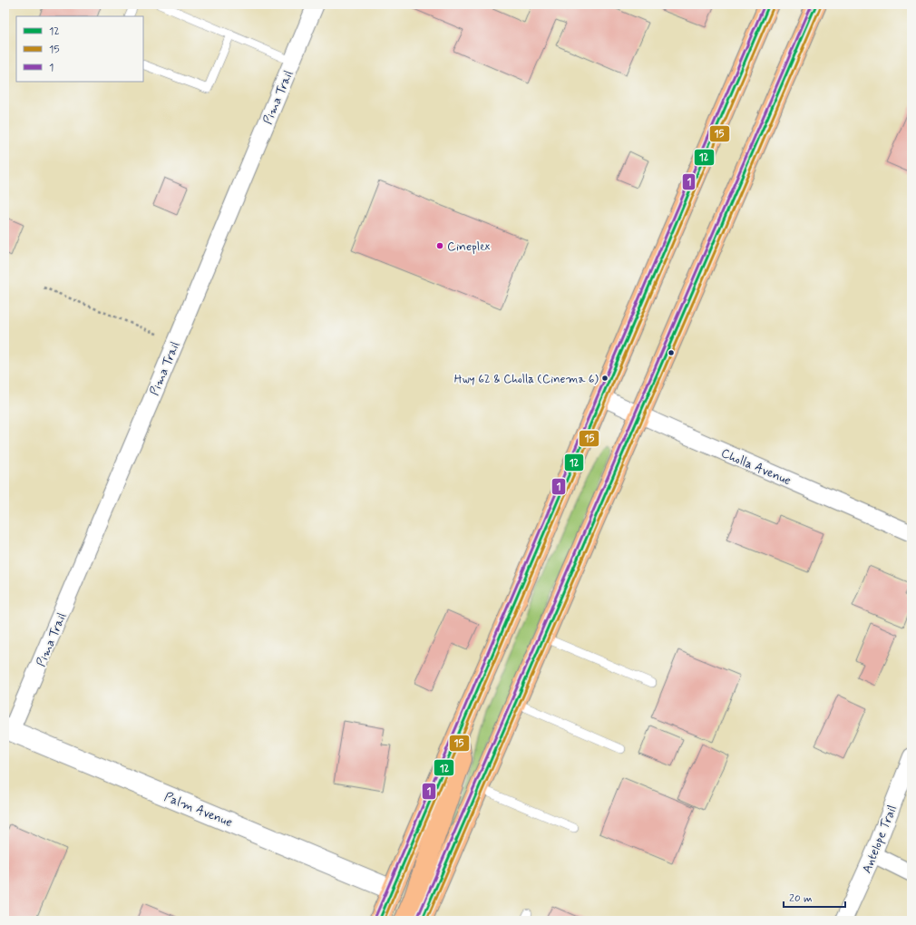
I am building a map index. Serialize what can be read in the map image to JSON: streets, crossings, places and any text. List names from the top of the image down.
{
  "streets": {
    "street": [
      "Pima Trail",
      "Cholla Avenue",
      "Palm Avenue",
      "Antelope Trail"
    ]
  },
  "crossings": [
    ["Pima Trail", "Palm Avenue"]
  ],
  "places": ["Cineplex", "Hwy 62 & Cholla (Cinema 6)"],
  "lines": ["transit line 12", "transit line 1", "transit line 15"],
  "legend": ["12", "15", "1"],
  "scale_bar": "20 m"
}
